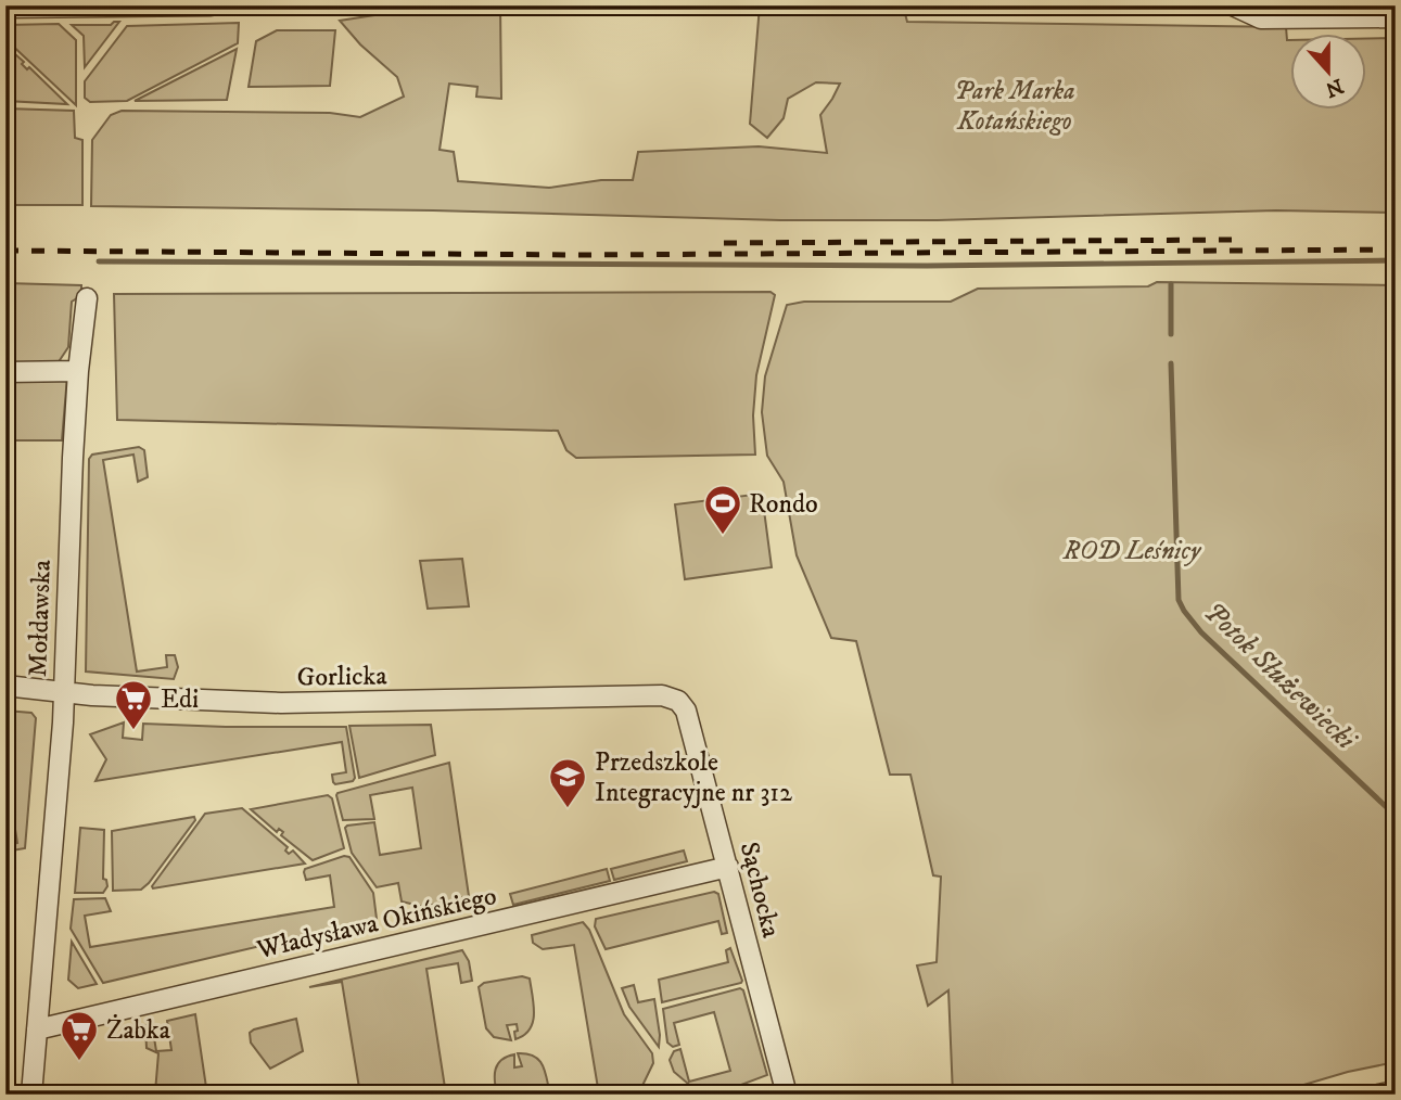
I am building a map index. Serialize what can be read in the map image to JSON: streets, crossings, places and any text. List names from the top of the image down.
{
  "streets": {
    "street": [
      "Mołdawska",
      "Gorlicka",
      "Sąchocka",
      "Władysława Okińskiego"
    ]
  },
  "crossings": [
    ["Mołdawska", "Gorlicka"],
    ["Mołdawska", "Władysława Okińskiego"],
    ["Gorlicka", "Sąchocka"],
    ["Sąchocka", "Władysława Okińskiego"]
  ],
  "water": ["Potok Służewiecki"],
  "parks": ["Park Marka Kotańskiego", "ROD Leśnicy"],
  "places": {
    "sports": ["Rondo"],
    "supermarket": ["Edi", "Żabka"],
    "school or university": ["Przedszkole Integracyjne nr 312"]
  },
  "north": "bottom"
}
